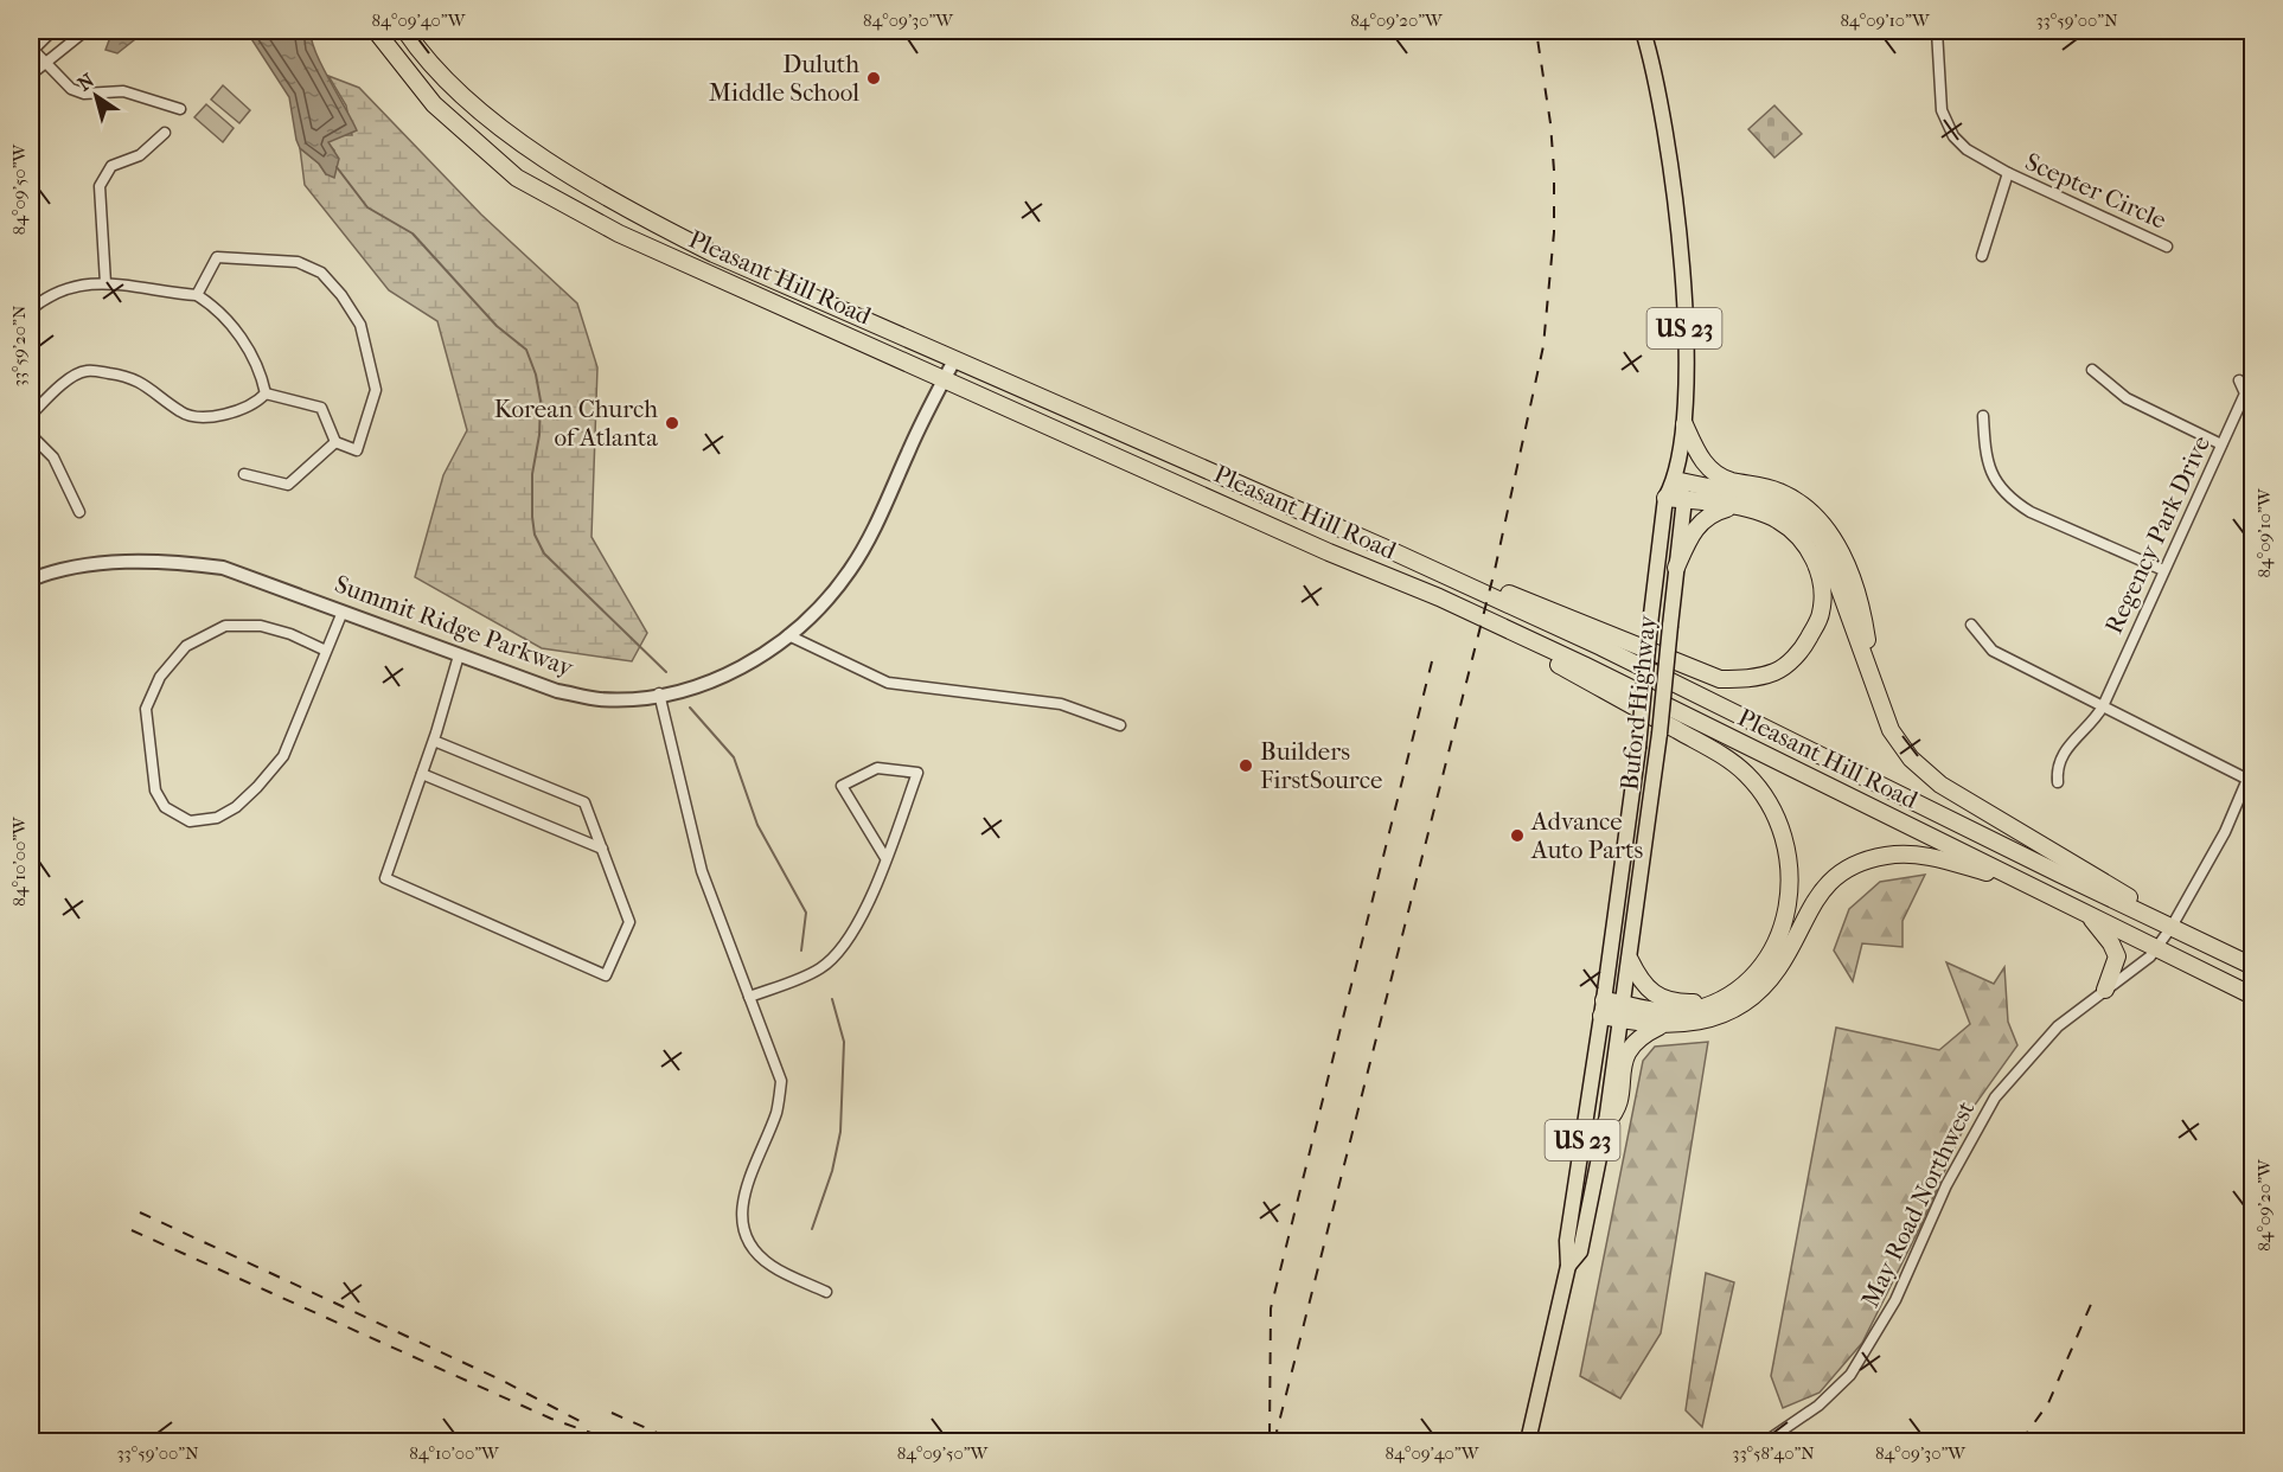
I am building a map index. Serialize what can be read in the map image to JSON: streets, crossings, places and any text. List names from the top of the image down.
{
  "streets": {
    "highway": ["Pleasant Hill Road"],
    "main road": ["US 23", "Buford Highway"],
    "street": [
      "Scepter Circle",
      "Regency Park Drive",
      "Summit Ridge Parkway",
      "May Road Northwest"
    ]
  },
  "crossings": [
    ["Pleasant Hill Road", "Summit Ridge Parkway"],
    ["Pleasant Hill Road", "May Road Northwest"]
  ],
  "places": [
    "Duluth Middle School",
    "Korean Church of Atlanta",
    "Builders FirstSource",
    "Advance Auto Parts"
  ],
  "north": "top left",
  "coordinates": [
    "84°09'40\"W",
    "84°09'30\"W",
    "84°09'20\"W",
    "84°09'10\"W",
    "33°59'00\"N",
    "84°09'50\"W",
    "33°59'20\"N",
    "84°10'00\"W",
    "33°58'40\"N"
  ]
}
